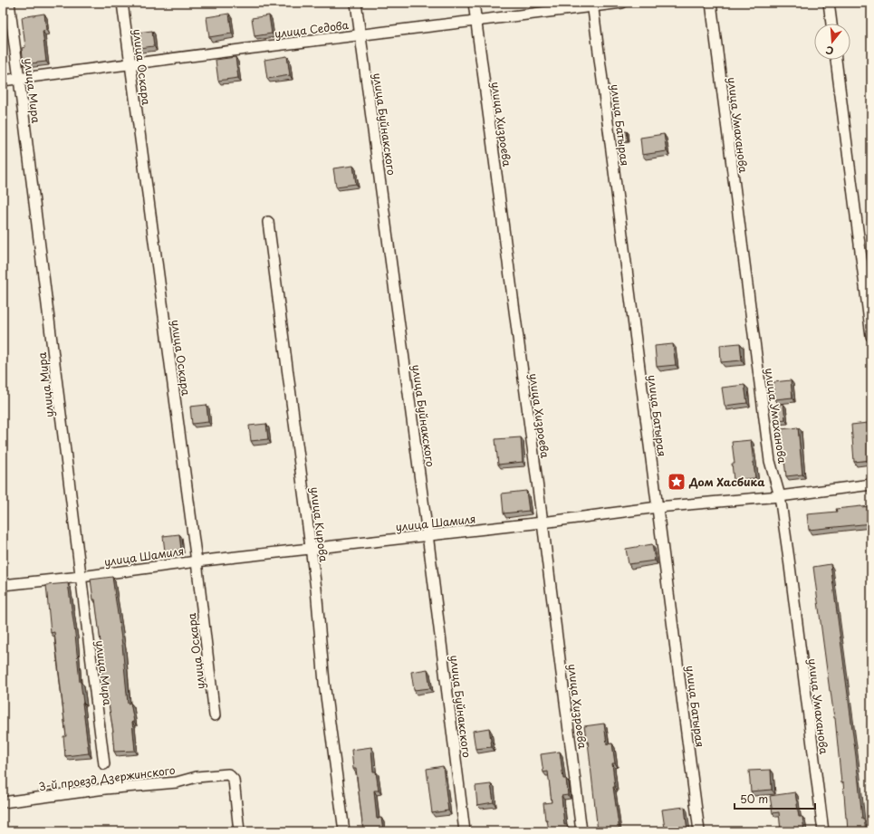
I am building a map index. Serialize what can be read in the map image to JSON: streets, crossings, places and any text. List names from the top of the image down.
{
  "streets": {
    "street": [
      "улица Седова",
      "улица Оскара",
      "улица Мира",
      "улица Буйнакского",
      "улица Хизроева",
      "улица Батырая",
      "улица Умаханова",
      "улица Шамиля",
      "улица Кирова",
      "3-й проезд Дзержинского"
    ]
  },
  "crossings": [
    ["улица Седова", "улица Оскара"],
    ["улица Седова", "улица Мира"],
    ["улица Седова", "улица Буйнакского"],
    ["улица Седова", "улица Хизроева"],
    ["улица Седова", "улица Батырая"],
    ["улица Оскара", "улица Шамиля"],
    ["улица Мира", "улица Шамиля"],
    ["улица Буйнакского", "улица Шамиля"],
    ["улица Хизроева", "улица Шамиля"],
    ["улица Батырая", "улица Шамиля"],
    ["улица Умаханова", "улица Шамиля"],
    ["улица Шамиля", "улица Кирова"]
  ],
  "places": {
    "place": ["Дом Хасбика"]
  },
  "scale_bar": "50 m",
  "north": "bottom"
}
